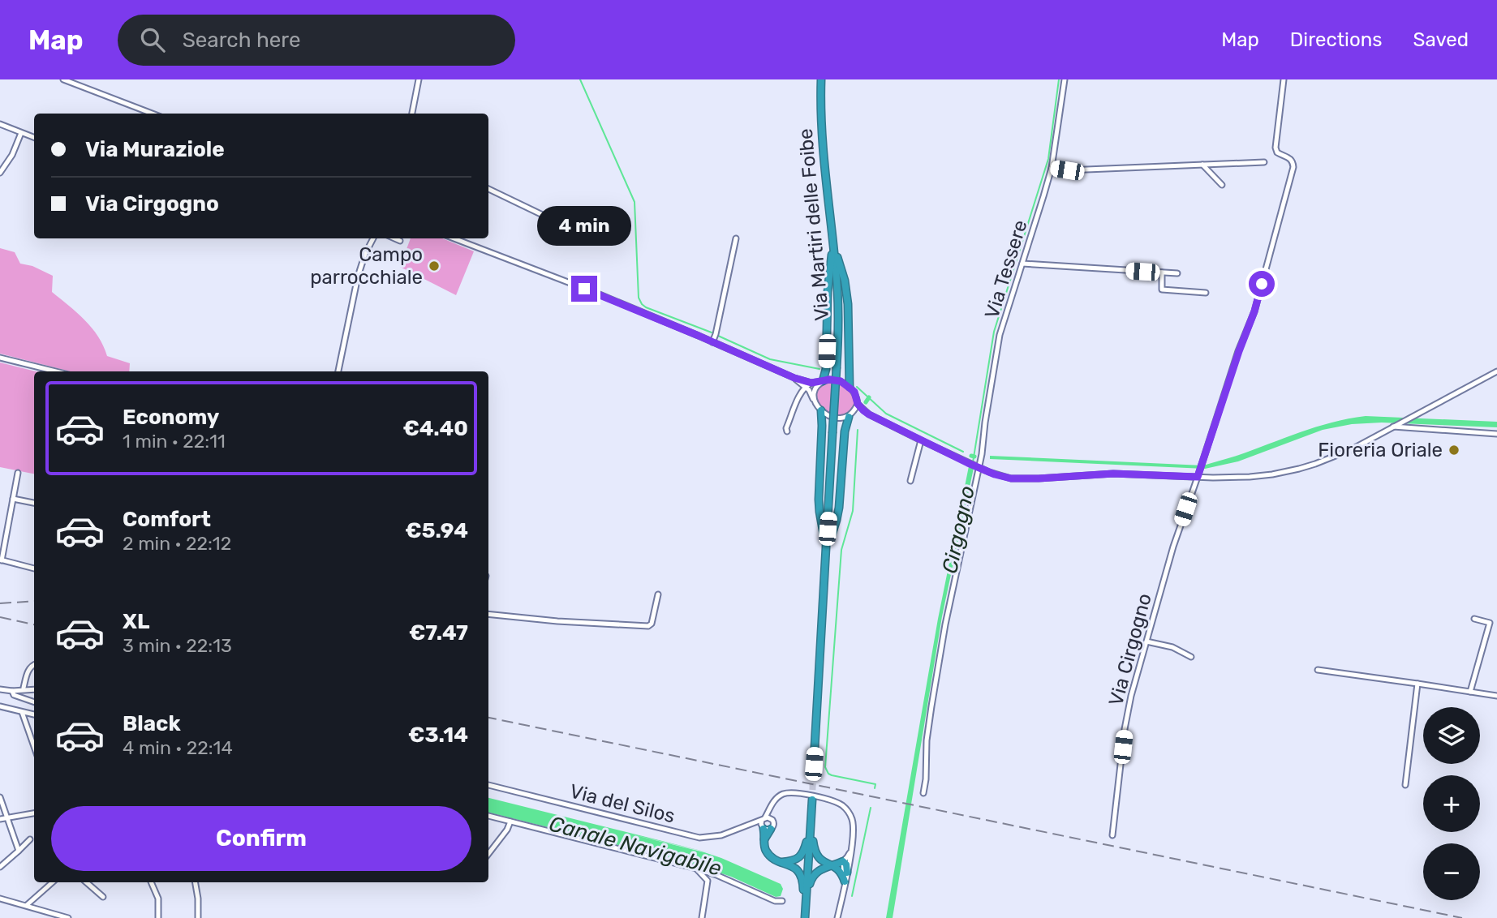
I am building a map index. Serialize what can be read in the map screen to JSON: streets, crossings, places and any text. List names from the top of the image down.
{
  "streets": {
    "highway": ["Via Martiri delle Foibe"],
    "street": ["Via Tessere", "Via Cirgogno", "Via del Silos"]
  },
  "water": ["Cirgogno", "Canale Navigabile"],
  "places": ["Campo parrocchiale", "Fioreria Oriale"],
  "page": {
    "header": "Map",
    "search": "Search here",
    "nav": ["Map", "Directions", "Saved"],
    "banner": ["Via Muraziole", "Via Cirgogno"],
    "bubble": "4 min",
    "list": [
      {
        "name": "Economy",
        "note": "1 min · 22:11",
        "value": "€4.40"
      },
      {
        "name": "Comfort",
        "note": "2 min · 22:12",
        "value": "€5.94"
      },
      {
        "name": "XL",
        "note": "3 min · 22:13",
        "value": "€7.47"
      },
      {
        "name": "Black",
        "note": "4 min · 22:14",
        "value": "€3.14"
      }
    ],
    "map_buttons": ["+", "−"],
    "buttons": "Confirm"
  }
}
